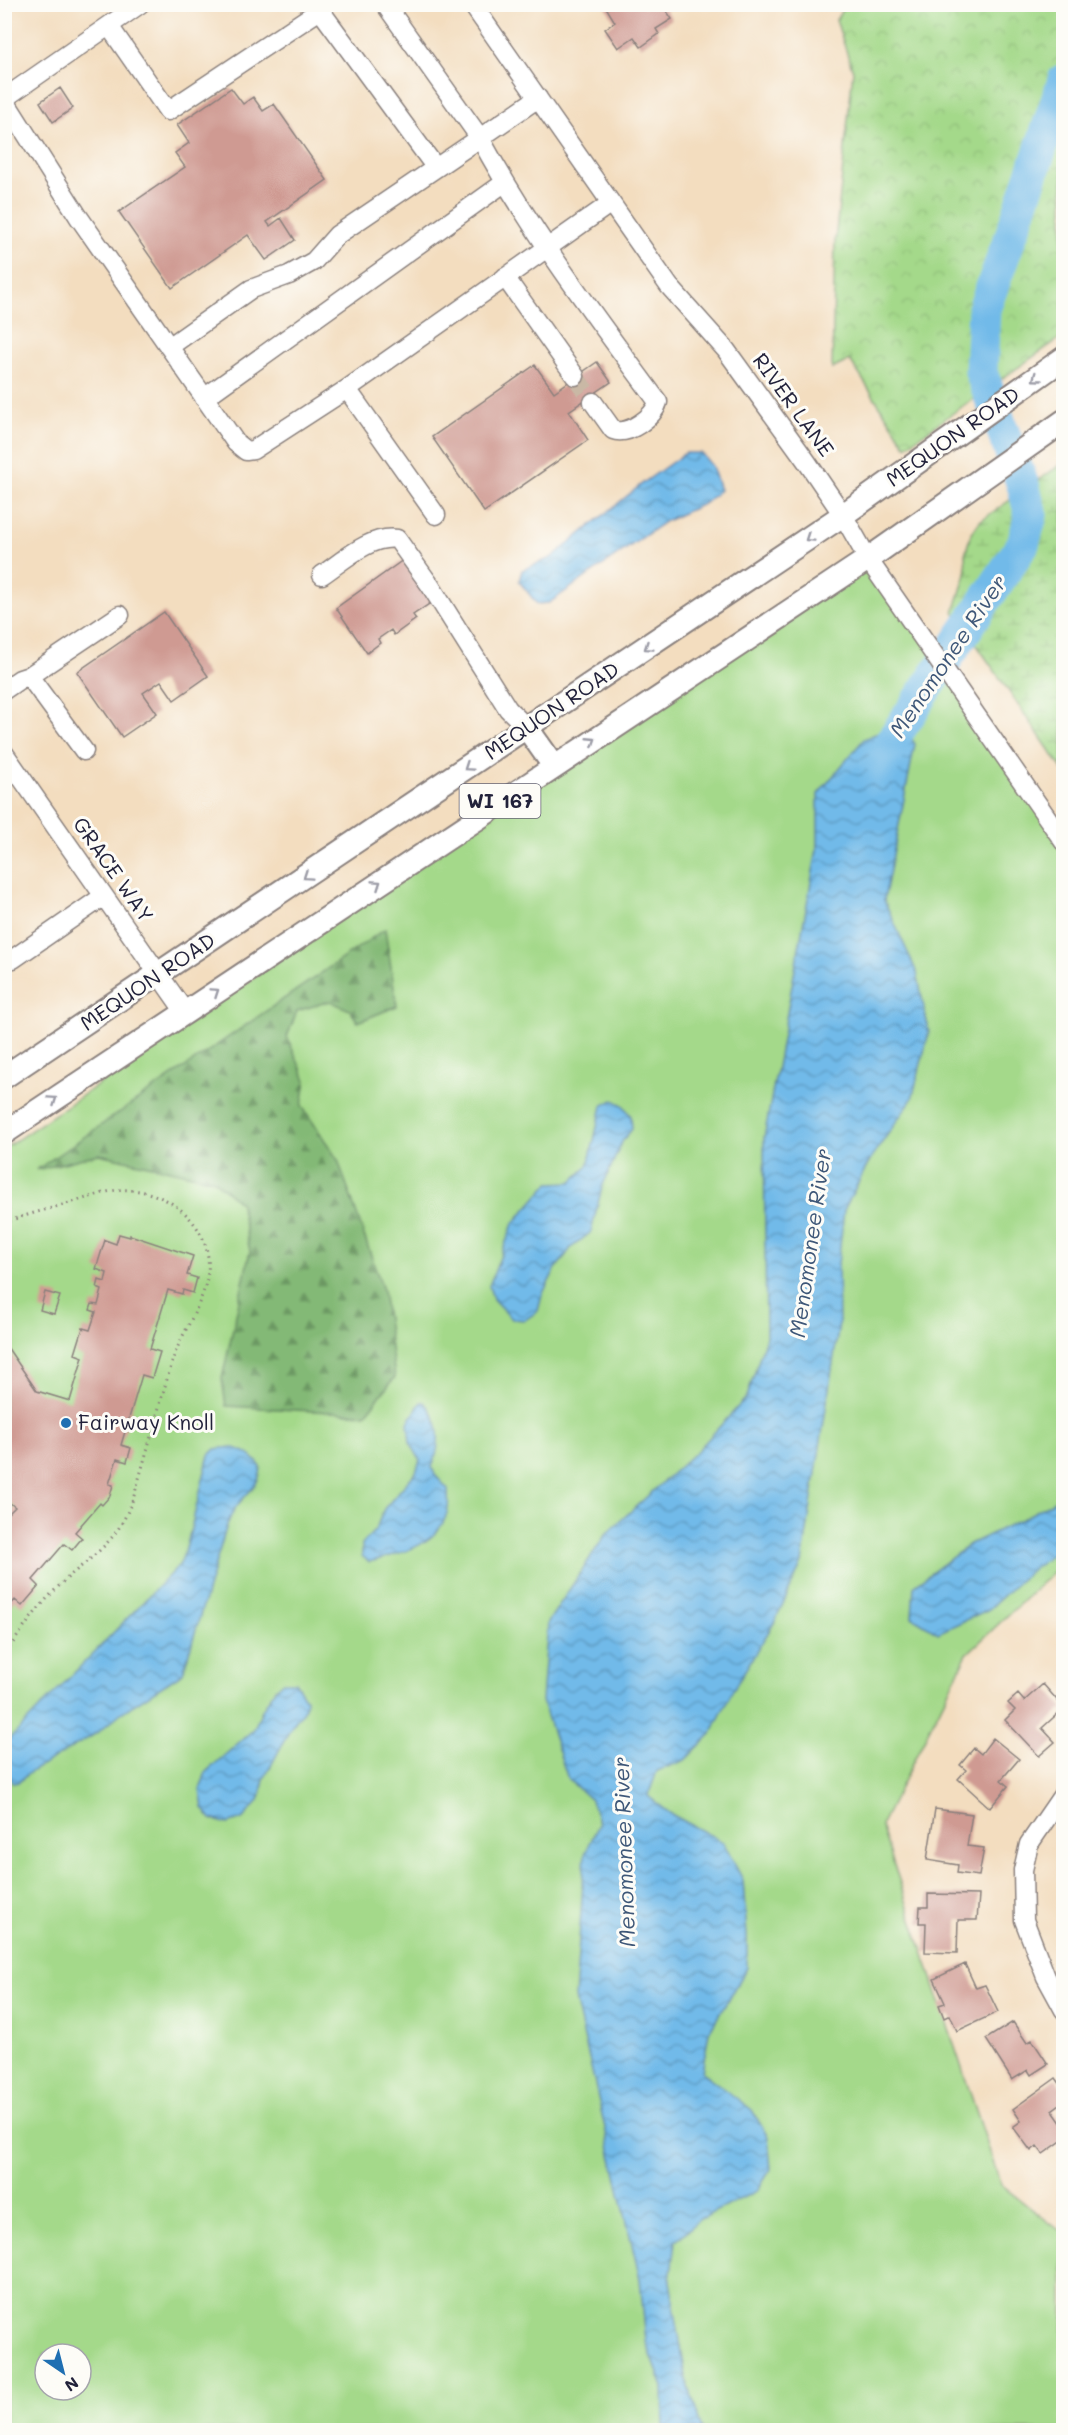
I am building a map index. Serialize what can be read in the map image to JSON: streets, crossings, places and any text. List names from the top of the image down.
{
  "streets": {
    "main road": ["MEQUON ROAD", "WI 167"],
    "street": ["RIVER LANE", "GRACE WAY"]
  },
  "crossings": [
    ["RIVER LANE", "MEQUON ROAD"],
    ["RIVER LANE", "WI 167"],
    ["MEQUON ROAD", "GRACE WAY"],
    ["WI 167", "GRACE WAY"]
  ],
  "water": ["Menomonee River"],
  "places": ["Fairway Knoll"],
  "north": "bottom right"
}
